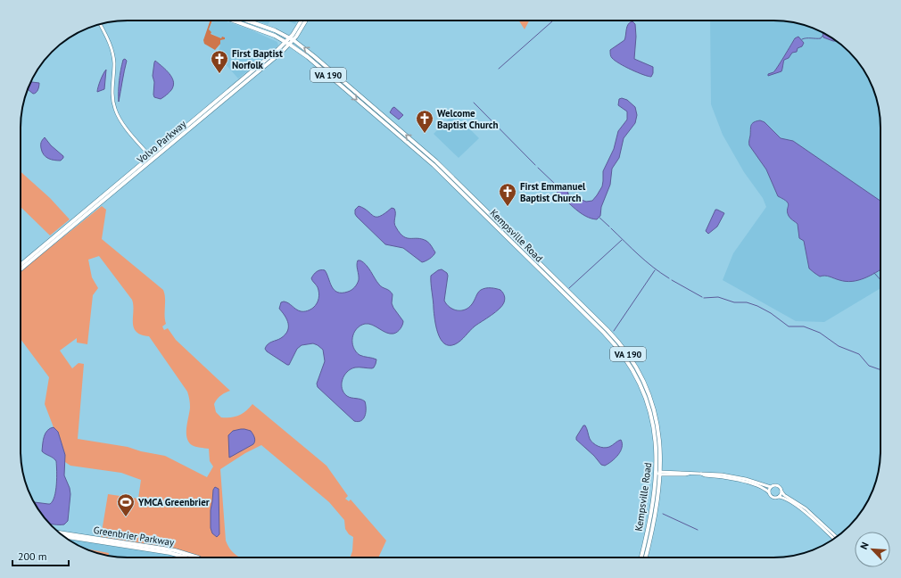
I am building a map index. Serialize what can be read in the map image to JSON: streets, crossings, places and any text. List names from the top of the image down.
{
  "streets": {
    "main road": [
      "VA 190",
      "Volvo Parkway",
      "Kempsville Road",
      "Greenbrier Parkway"
    ]
  },
  "crossings": [
    ["Volvo Parkway", "Kempsville Road"]
  ],
  "places": {
    "church": ["First Baptist Norfolk", "Welcome Baptist Church", "First Emmanuel Baptist Church"],
    "sports": ["YMCA Greenbrier"]
  },
  "scale_bar": "200 m",
  "north": "top left"
}
